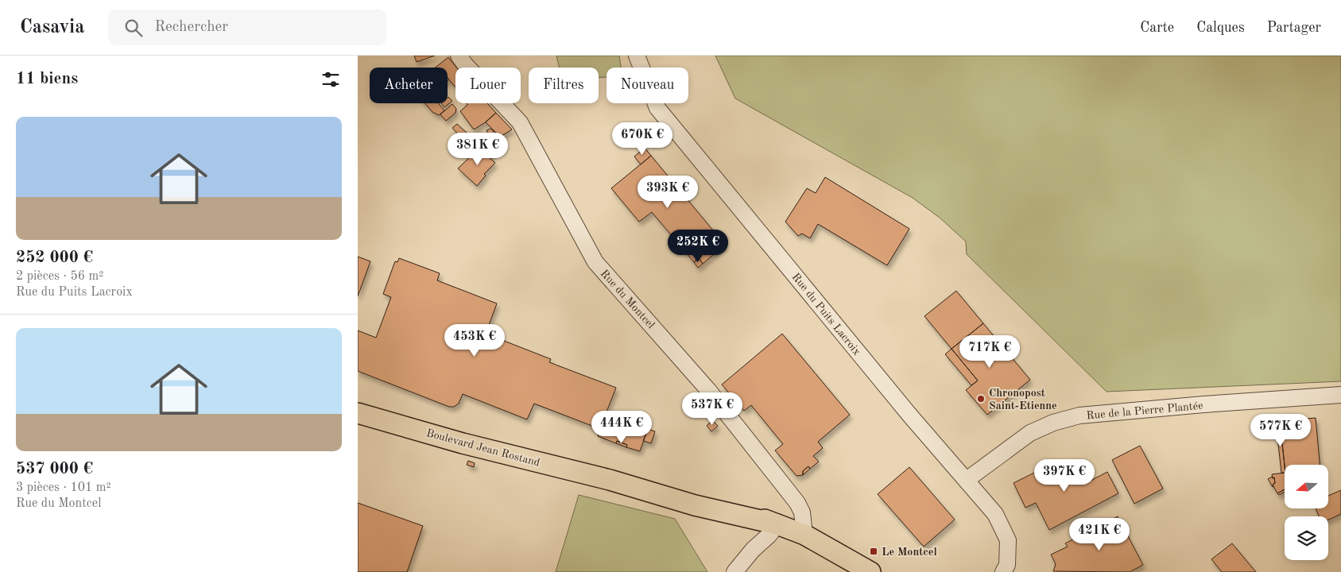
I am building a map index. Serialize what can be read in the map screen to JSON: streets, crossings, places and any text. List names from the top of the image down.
{
  "streets": {
    "main road": ["Boulevard Jean Rostand"],
    "street": ["Rue du Montcel", "Rue du Puits Lacroix", "Rue de la Pierre Plantée"]
  },
  "crossings": [
    ["Rue du Montcel", "Boulevard Jean Rostand"],
    ["Rue du Puits Lacroix", "Rue de la Pierre Plantée"]
  ],
  "places": {
    "other": ["Chronopost Saint-Etienne"],
    "transit": ["Le Montcel"]
  },
  "north": "left",
  "page": {
    "header": "Casavia",
    "search": "Rechercher",
    "nav": ["Carte", "Calques", "Partager"],
    "heading": "11 biens",
    "chip": [
      "Acheter",
      "Louer",
      "Filtres",
      "Nouveau"
    ],
    "list": [
      {
        "name": "252 000 €",
        "note": "2 pièces · 56 m² · Rue du Puits Lacroix"
      },
      {
        "name": "537 000 €",
        "note": "3 pièces · 101 m² · Rue du Montcel"
      }
    ],
    "price": [
      "670K €",
      "381K €",
      "393K €",
      "252K €",
      "453K €",
      "717K €",
      "537K €",
      "444K €",
      "577K €",
      "397K €",
      "421K €"
    ]
  }
}
